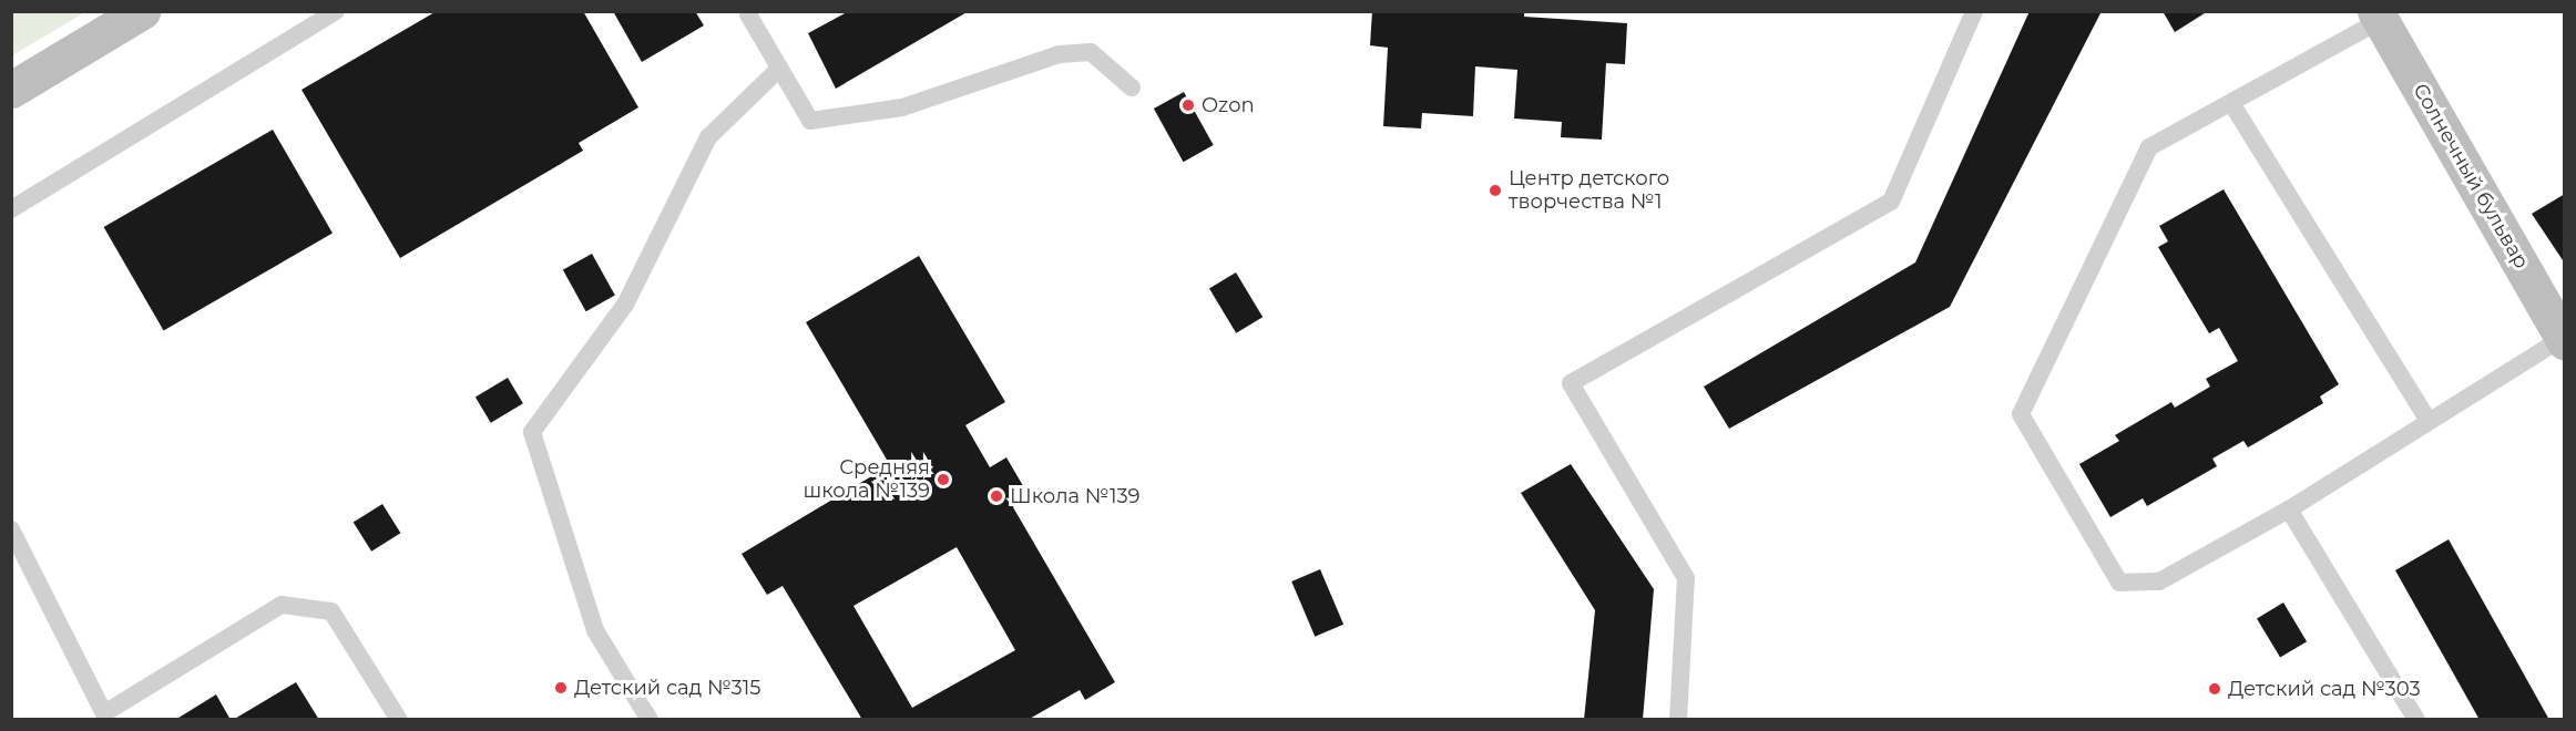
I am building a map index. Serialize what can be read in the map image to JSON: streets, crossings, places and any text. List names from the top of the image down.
{
  "streets": {
    "main road": ["Солнечный бульвар"]
  },
  "places": [
    "Ozon",
    "Центр детского творчества №1",
    "Средняя школа №139",
    "Школа №139",
    "Детский сад №315",
    "Детский сад №303"
  ]
}
